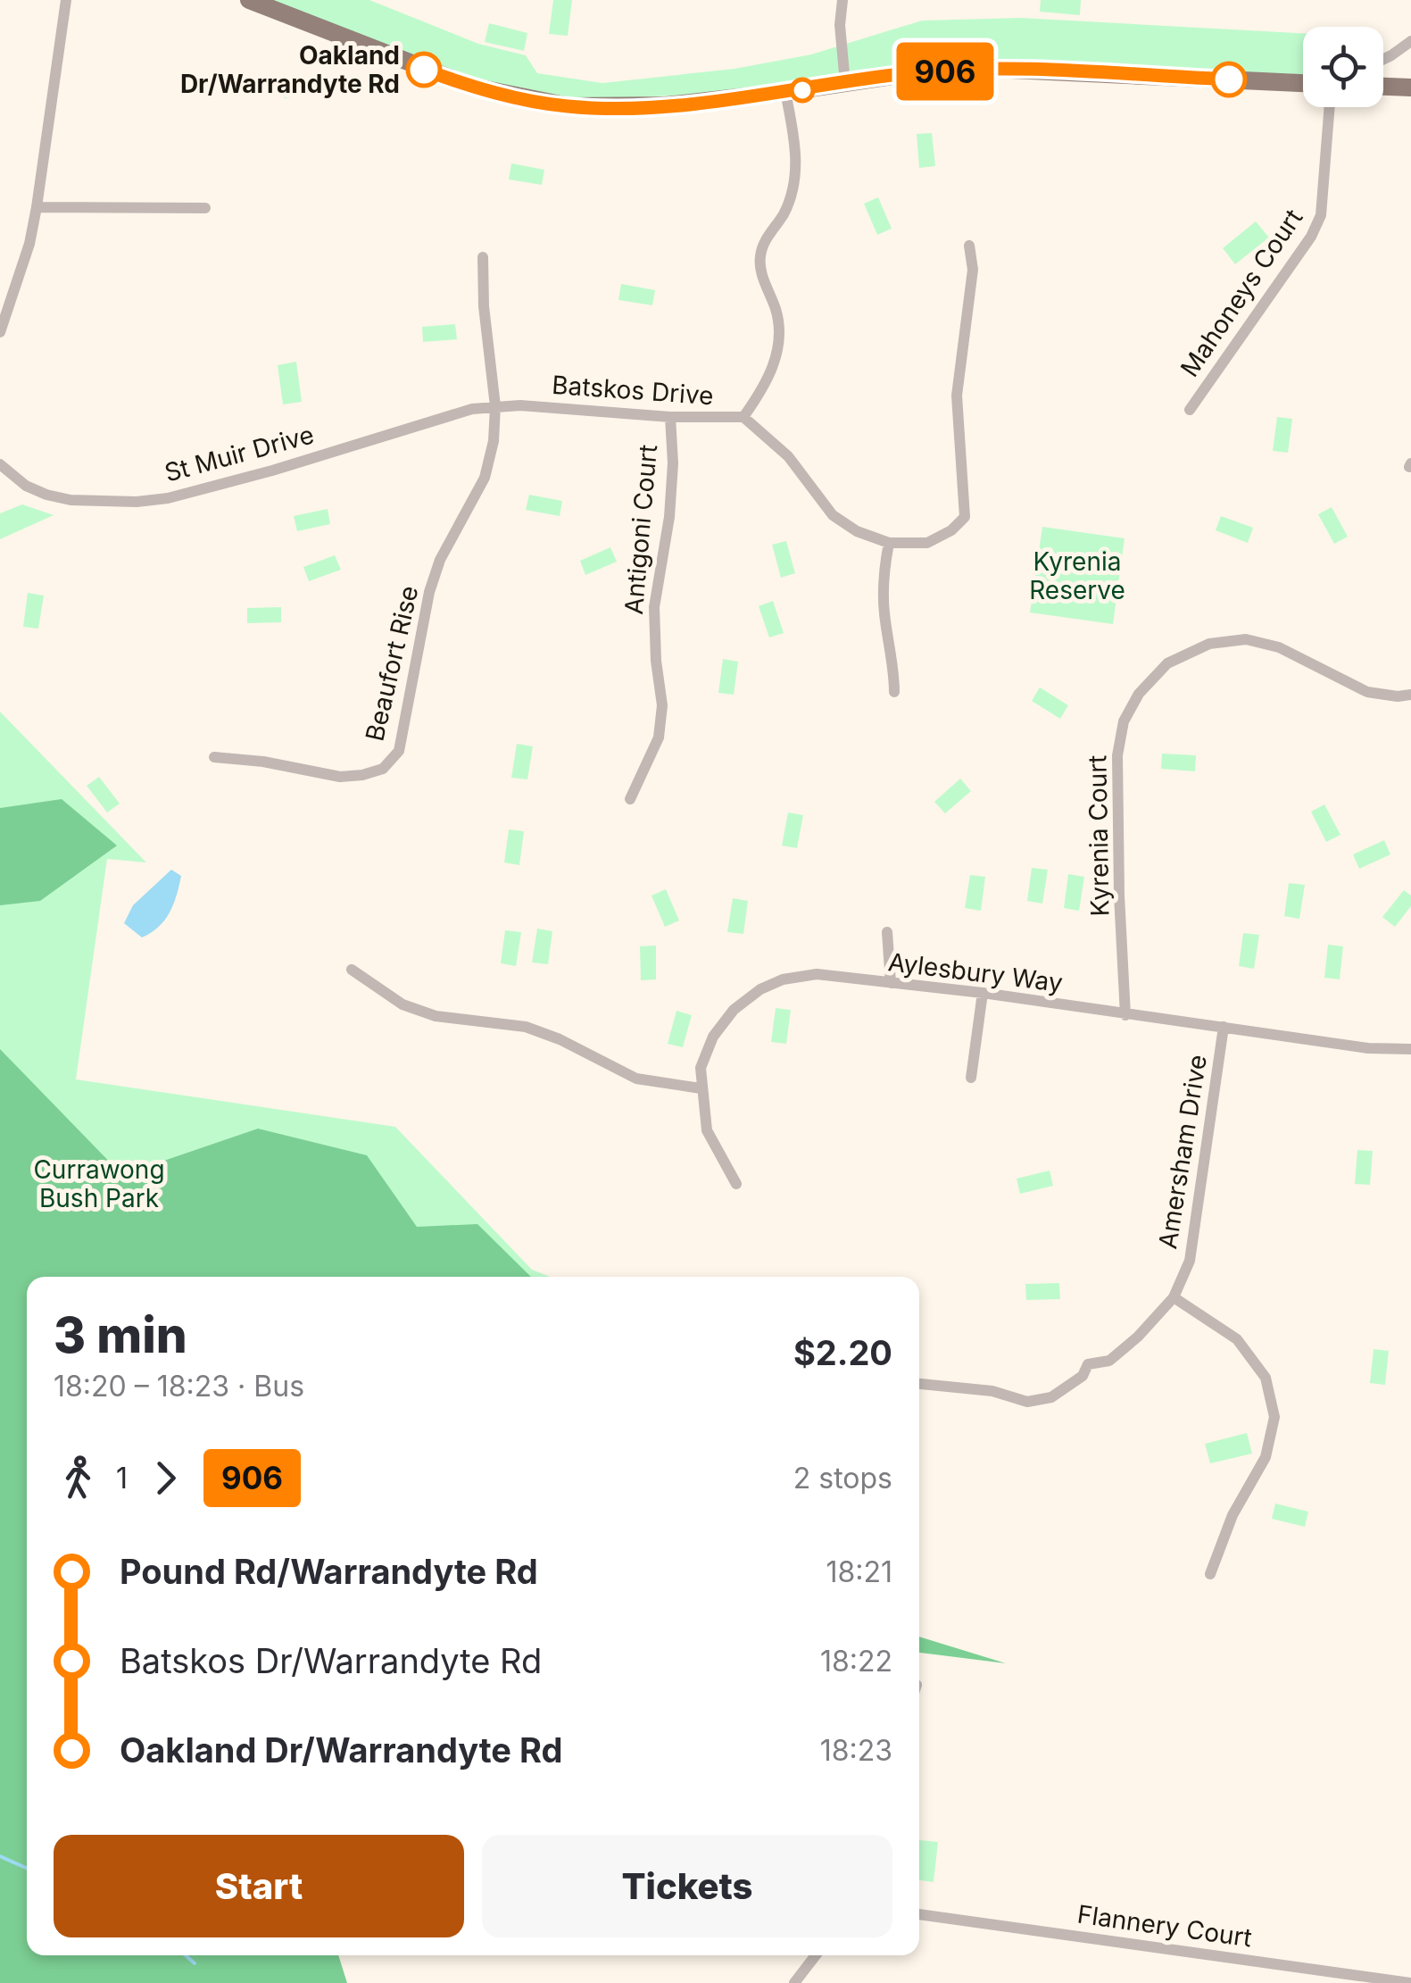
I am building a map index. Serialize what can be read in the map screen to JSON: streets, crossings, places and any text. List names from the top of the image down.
{
  "streets": {
    "street": [
      "Mahoneys Court",
      "Batskos Drive",
      "St Muir Drive",
      "Antigoni Court",
      "Beaufort Rise",
      "Kyrenia Court",
      "Aylesbury Way",
      "Amersham Drive",
      "Flannery Court"
    ]
  },
  "crossings": [
    ["Batskos Drive", "St Muir Drive"],
    ["Batskos Drive", "Antigoni Court"],
    ["Batskos Drive", "Beaufort Rise"],
    ["St Muir Drive", "Beaufort Rise"],
    ["Kyrenia Court", "Aylesbury Way"],
    ["Aylesbury Way", "Amersham Drive"]
  ],
  "parks": ["Kyrenia Reserve", "Currawong Bush Park"],
  "places": ["Oakland Dr/Warrandyte Rd"],
  "lines": ["bus line 906"],
  "page": {
    "on_map": "906",
    "heading": ["3 min", "18:20 – 18:23 · Bus", "$2.20"],
    "legs": ["1", "906", "2 stops"],
    "list": [
      {
        "name": "Pound Rd/Warrandyte Rd",
        "value": "18:21"
      },
      {
        "name": "Batskos Dr/Warrandyte Rd",
        "value": "18:22"
      },
      {
        "name": "Oakland Dr/Warrandyte Rd",
        "value": "18:23"
      }
    ],
    "buttons": ["Start", "Tickets"]
  }
}
